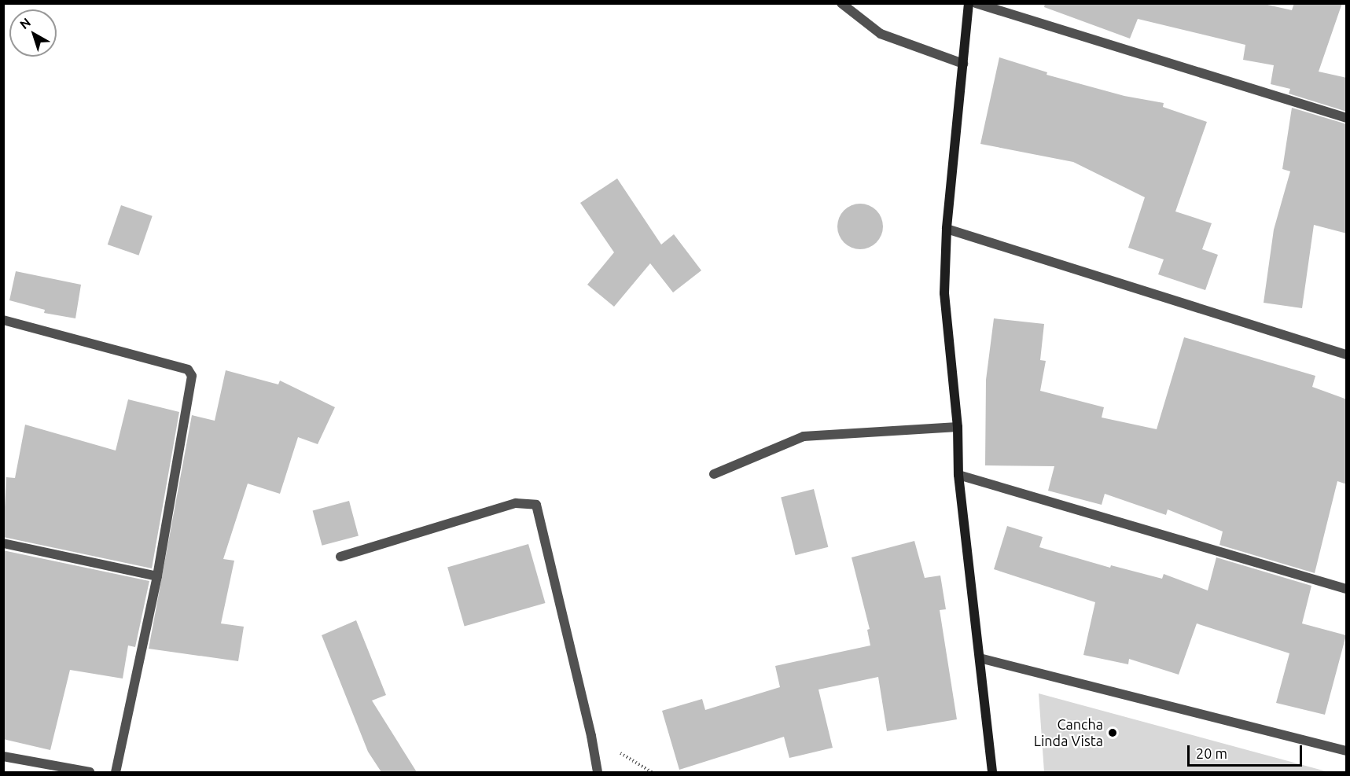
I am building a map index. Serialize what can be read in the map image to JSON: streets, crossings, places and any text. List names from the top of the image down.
{
  "places": ["Cancha Linda Vista"],
  "scale_bar": "20 m",
  "north": "top left"
}
